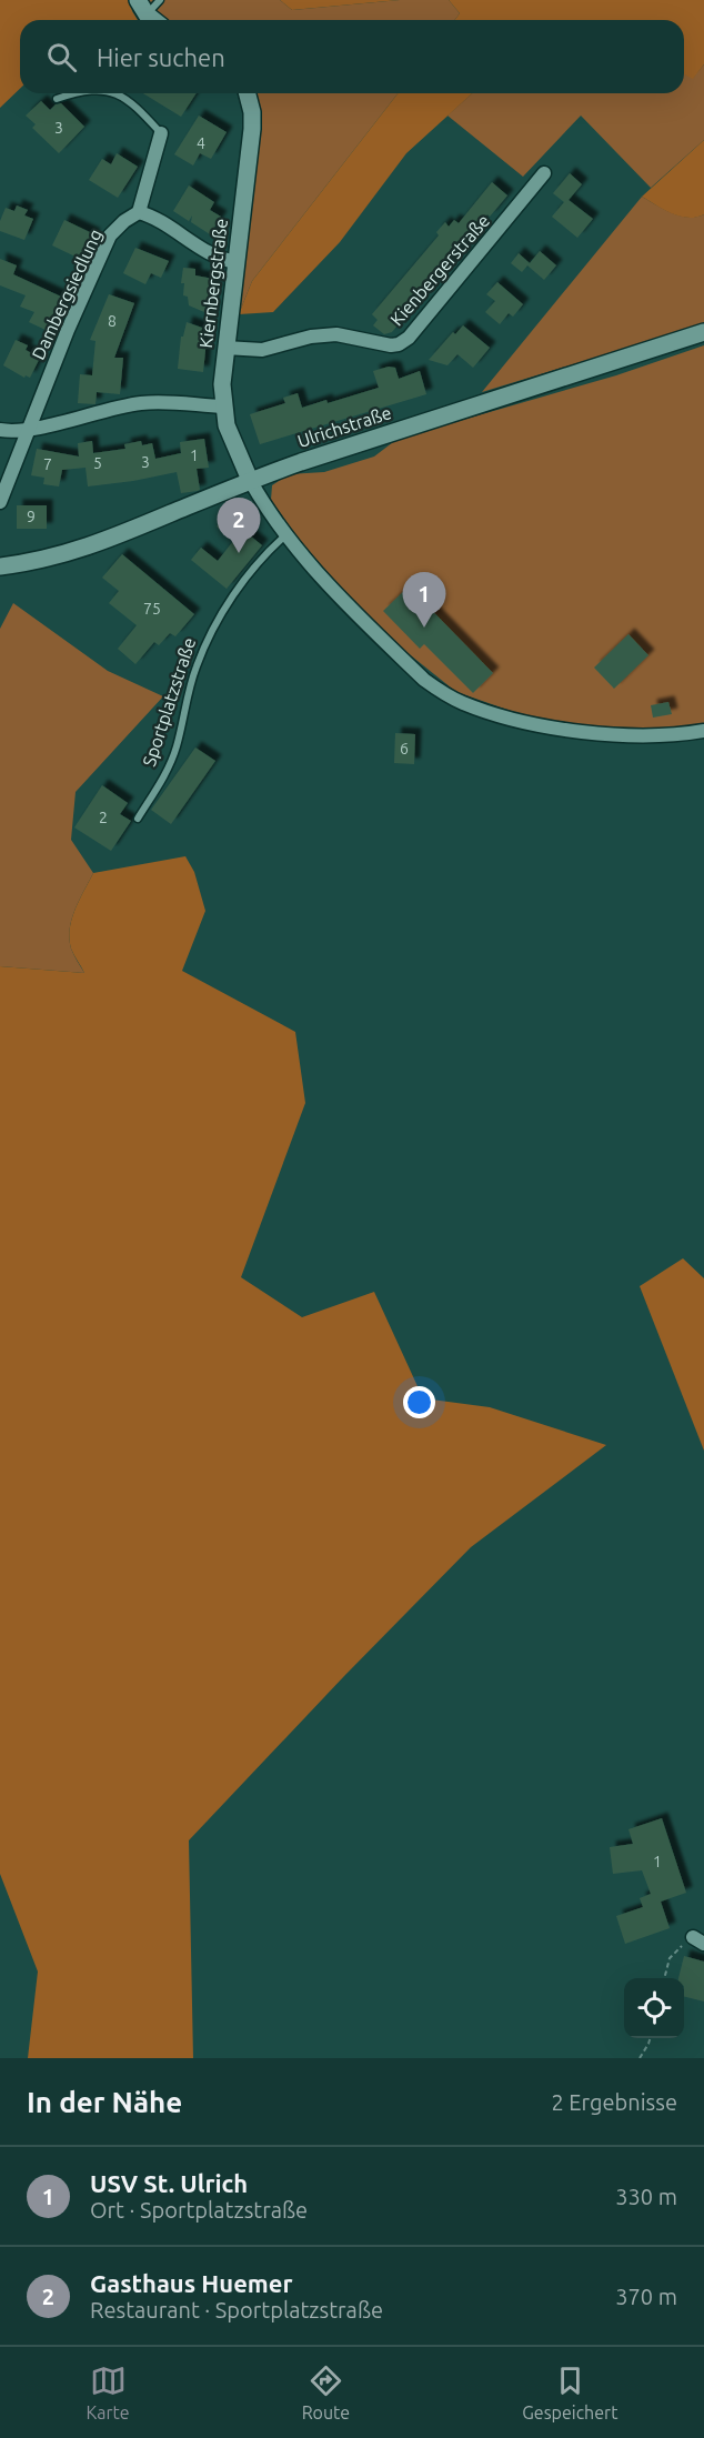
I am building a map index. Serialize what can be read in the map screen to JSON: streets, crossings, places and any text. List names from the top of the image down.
{
  "streets": {
    "street": [
      "Kienbergerstraße",
      "Kiernbergstraße",
      "Dambergsiedlung",
      "Ulrichstraße"
    ],
    "lane": ["Sportplatzstraße"]
  },
  "crossings": [
    ["Kienbergerstraße", "Kiernbergstraße"],
    ["Kiernbergstraße", "Ulrichstraße"]
  ],
  "house_numbers": [
    "3",
    "4",
    "8",
    "1",
    "3",
    "5",
    "7",
    "9",
    "75",
    "6",
    "2",
    "1"
  ],
  "page": {
    "search": "Hier suchen",
    "pins": ["2", "1"],
    "heading": ["In der Nähe", "2 Ergebnisse"],
    "list": [
      {
        "mark": "1",
        "name": "USV St. Ulrich",
        "note": "Ort · Sportplatzstraße",
        "value": "330 m"
      },
      {
        "mark": "2",
        "name": "Gasthaus Huemer",
        "note": "Restaurant · Sportplatzstraße",
        "value": "370 m"
      }
    ],
    "nav": ["Karte", "Route", "Gespeichert"]
  }
}
